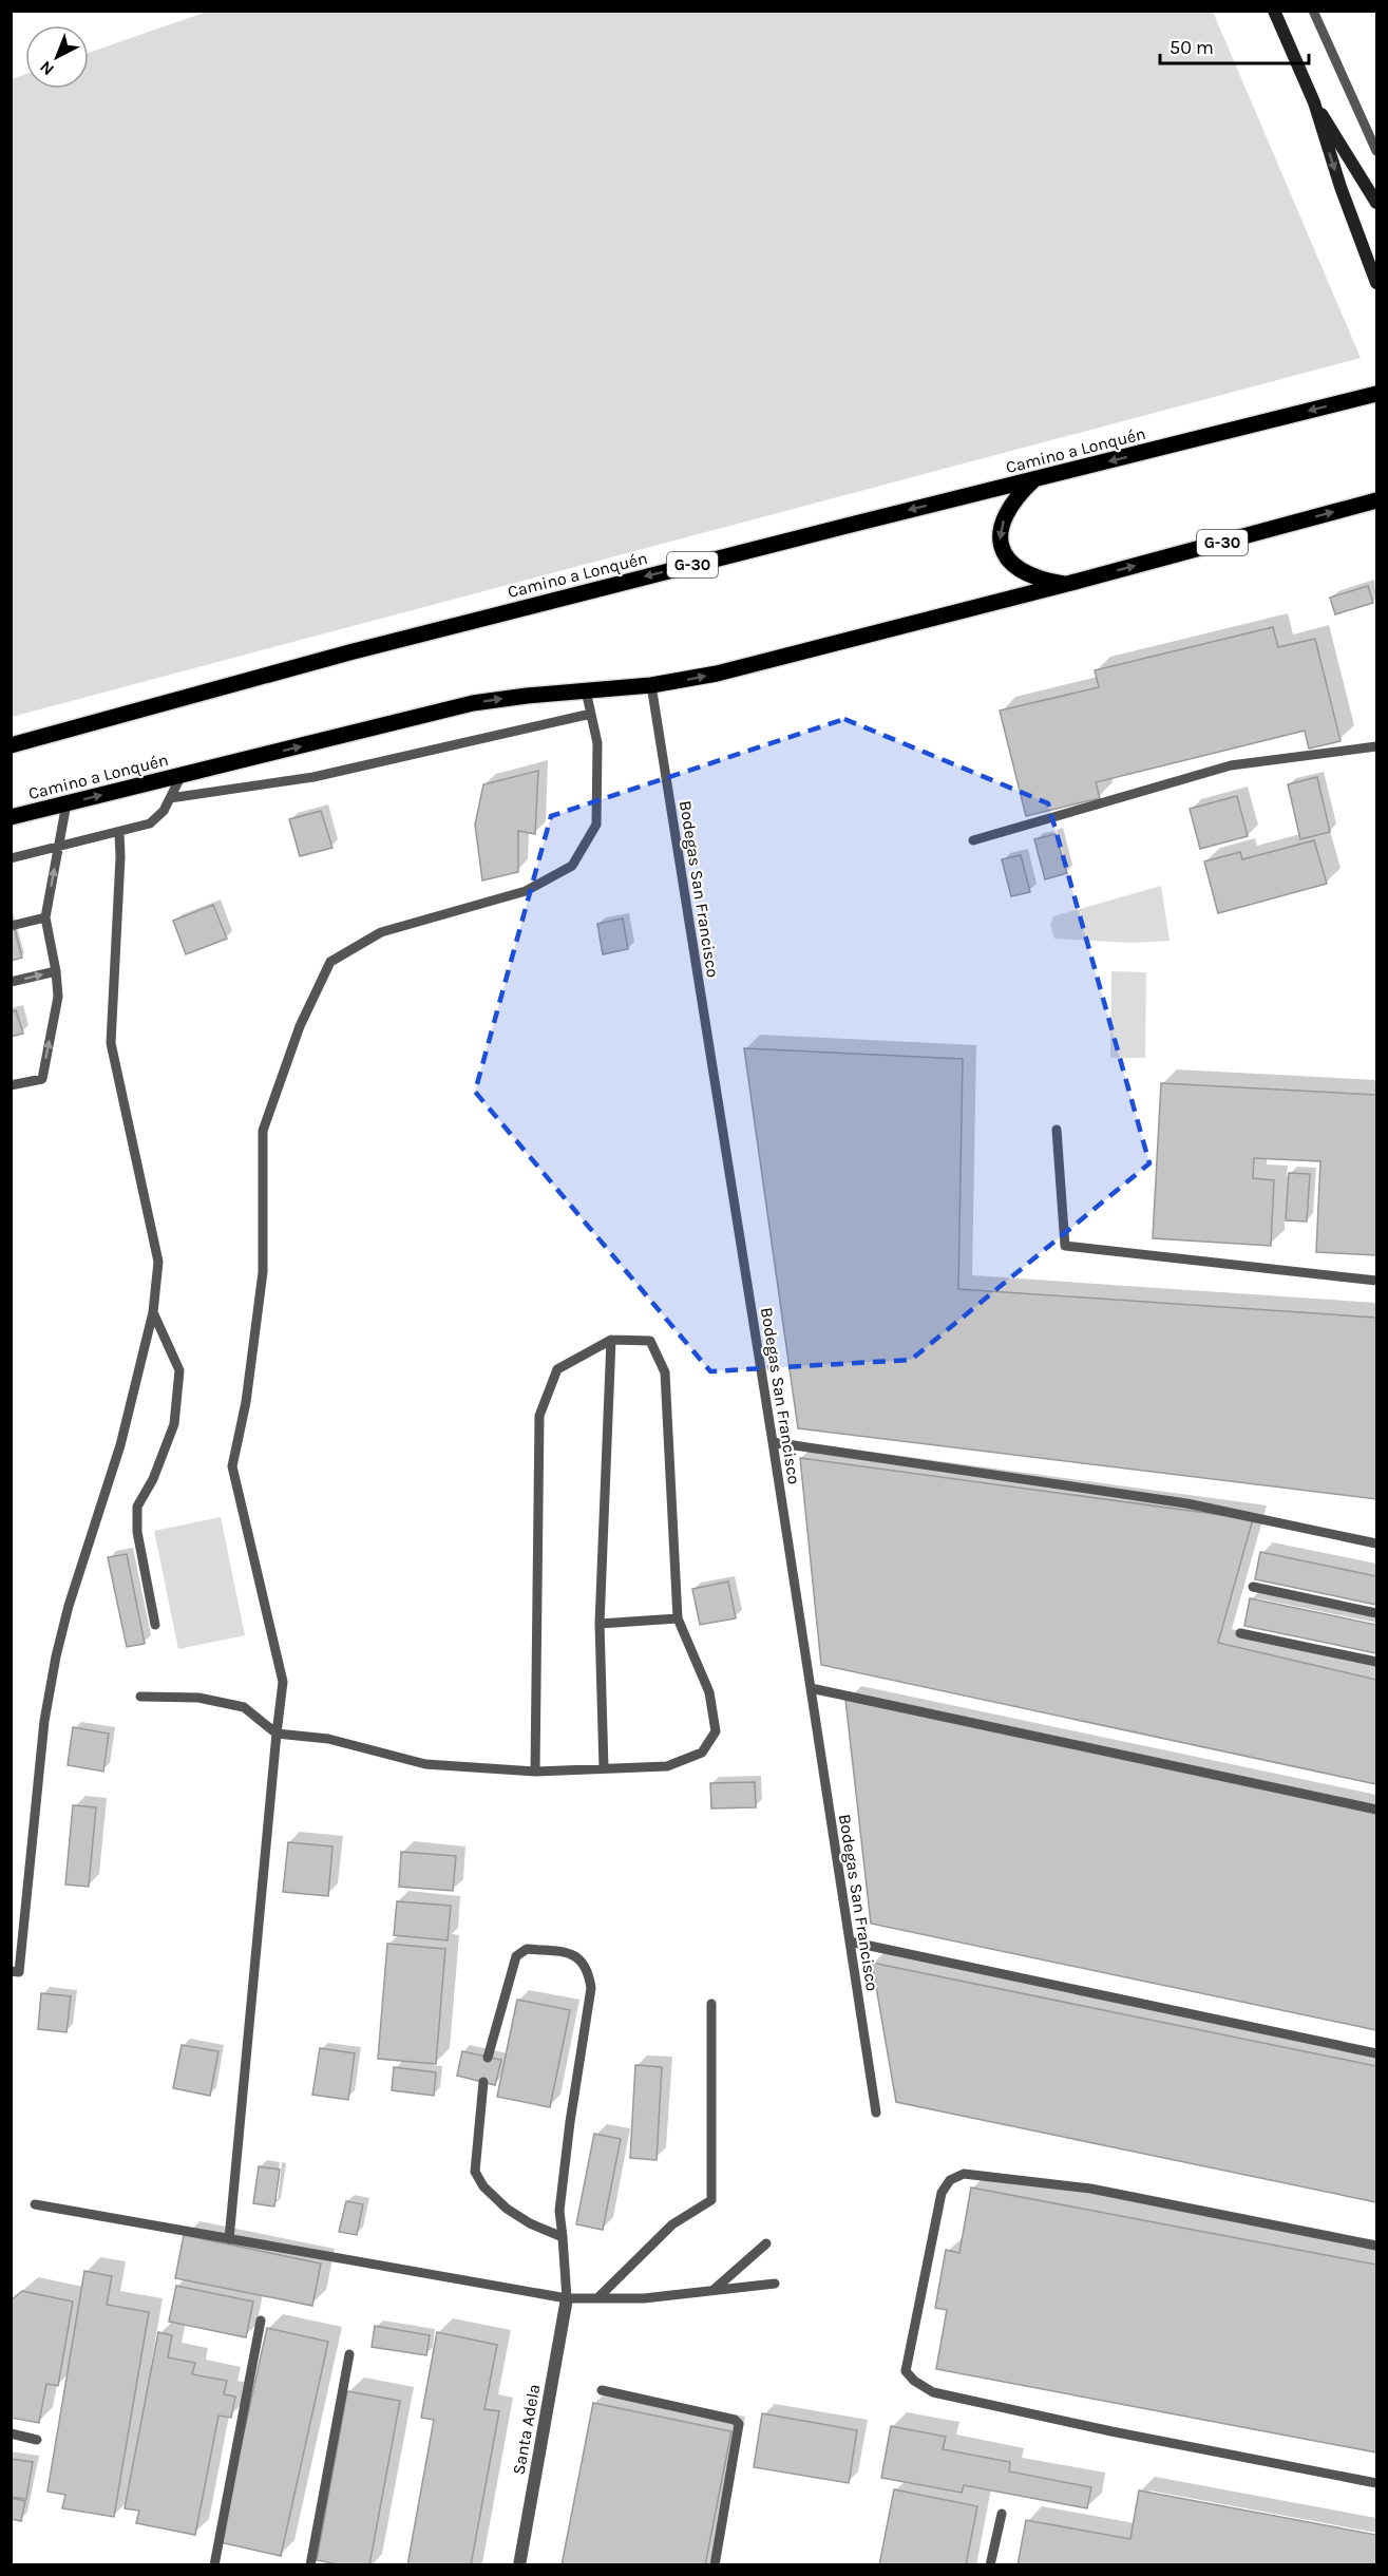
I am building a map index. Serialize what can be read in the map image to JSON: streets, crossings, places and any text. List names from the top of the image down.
{
  "streets": {
    "main road": ["Camino a Lonquén", "G-30"],
    "street": ["Santa Adela"],
    "lane": ["Bodegas San Francisco"]
  },
  "crossings": [
    ["Camino a Lonquén", "Bodegas San Francisco"]
  ],
  "scale_bar": "50 m",
  "north": "bottom left"
}
